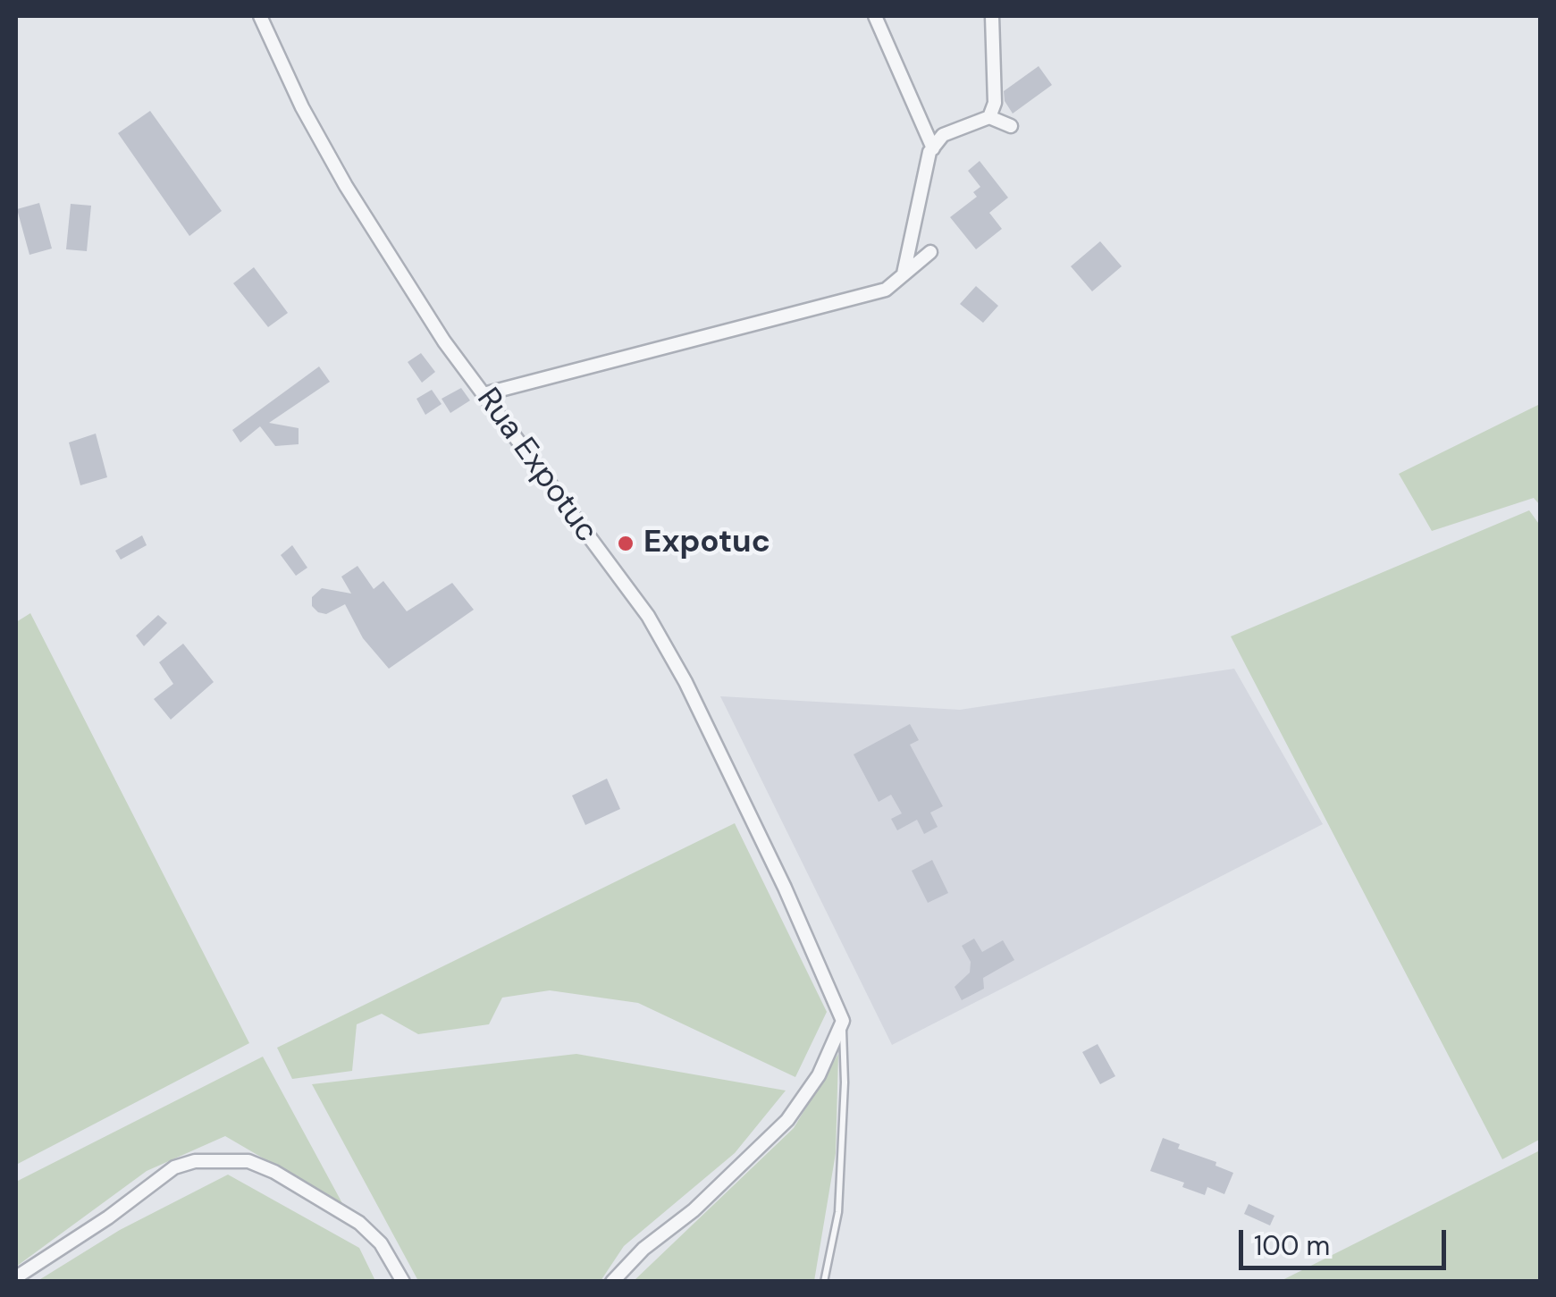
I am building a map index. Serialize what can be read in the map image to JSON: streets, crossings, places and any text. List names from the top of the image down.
{
  "streets": {
    "street": ["Rua Expotuc"]
  },
  "places": ["Expotuc"],
  "scale_bar": "100 m"
}
